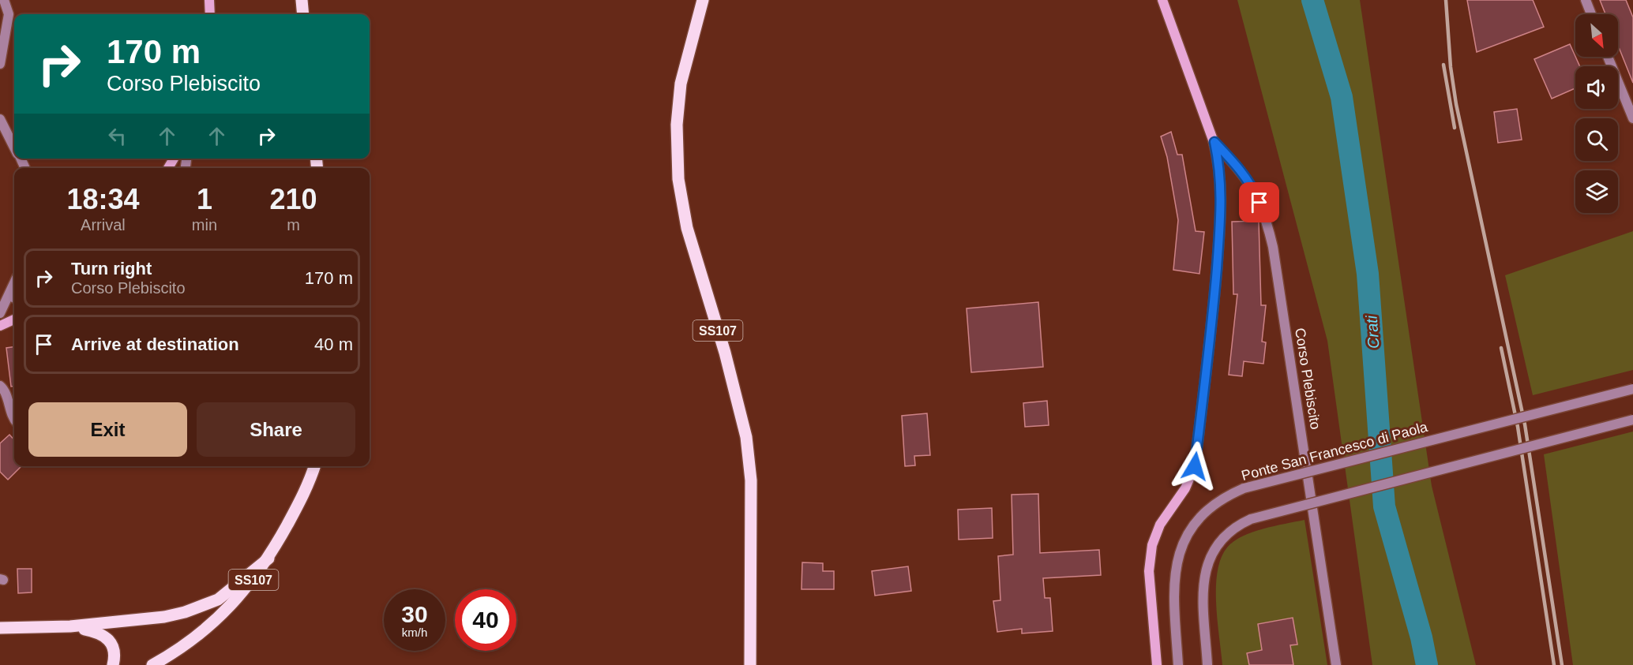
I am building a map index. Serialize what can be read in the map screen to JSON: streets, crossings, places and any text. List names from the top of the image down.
{
  "streets": {
    "main road": ["SS107"],
    "street": ["Corso Plebiscito", "Ponte San Francesco di Paola"]
  },
  "water": ["Crati"],
  "north": "bottom right",
  "page": {
    "turn": ["170 m", "Corso Plebiscito"],
    "eta": [
      "18:34",
      "Arrival",
      "1",
      "min",
      "210",
      "m"
    ],
    "list": [
      {
        "name": "Turn right",
        "note": "Corso Plebiscito",
        "value": "170 m"
      },
      {
        "name": "Arrive at destination",
        "value": "40 m"
      }
    ],
    "buttons": ["Exit", "Share"],
    "speed": "30 km/h",
    "limit": "40"
  }
}
